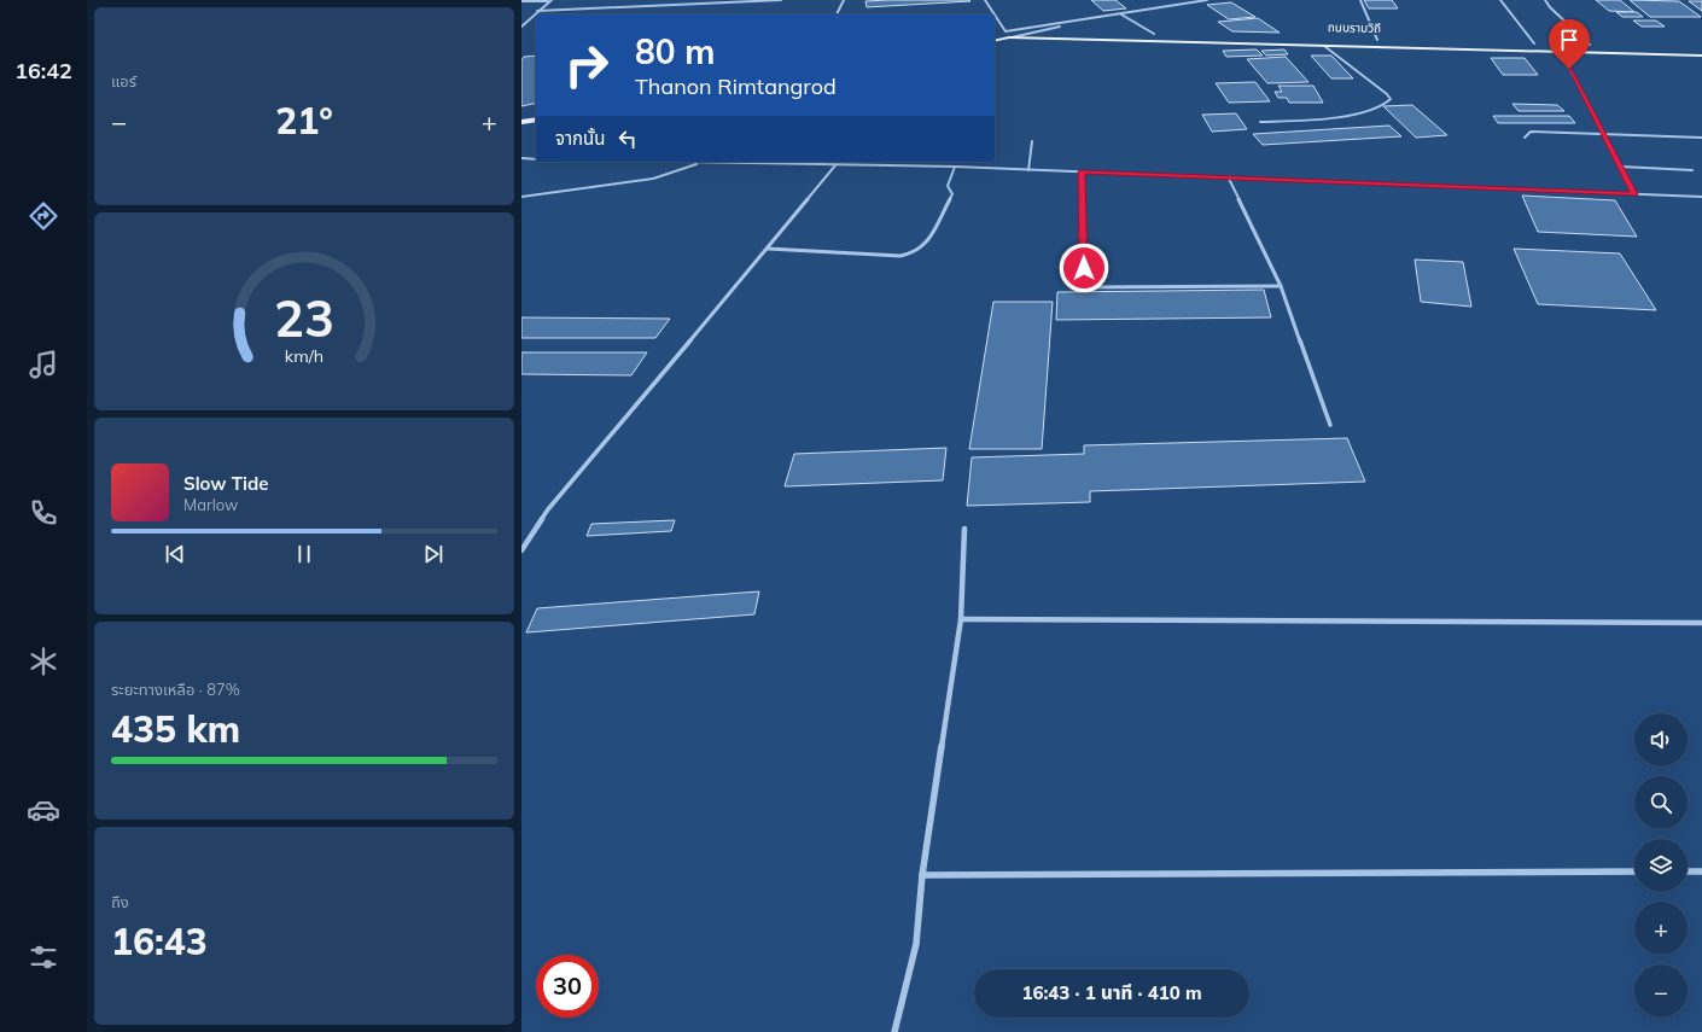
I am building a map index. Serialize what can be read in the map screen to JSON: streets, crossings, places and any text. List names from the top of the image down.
{
  "streets": {
    "main road": ["ถนนรามวิถี"]
  },
  "page": {
    "tabs": "16:42",
    "tile": [
      "แอร์",
      ["ระยะทางเหลือ · 87%", "435 km"],
      ["ถึง", "16:43"]
    ],
    "turn": ["80 m", "Thanon Rimtangrod"],
    "heat": ["−", "21°", "+"],
    "then": "จากนั้น",
    "song": ["Slow Tide", "Marlow"],
    "map_buttons": ["+", "−"],
    "limit": "30",
    "trip": "16:43 · 1 นาที · 410 m",
    "gauge": ["23", "km/h"]
  }
}
